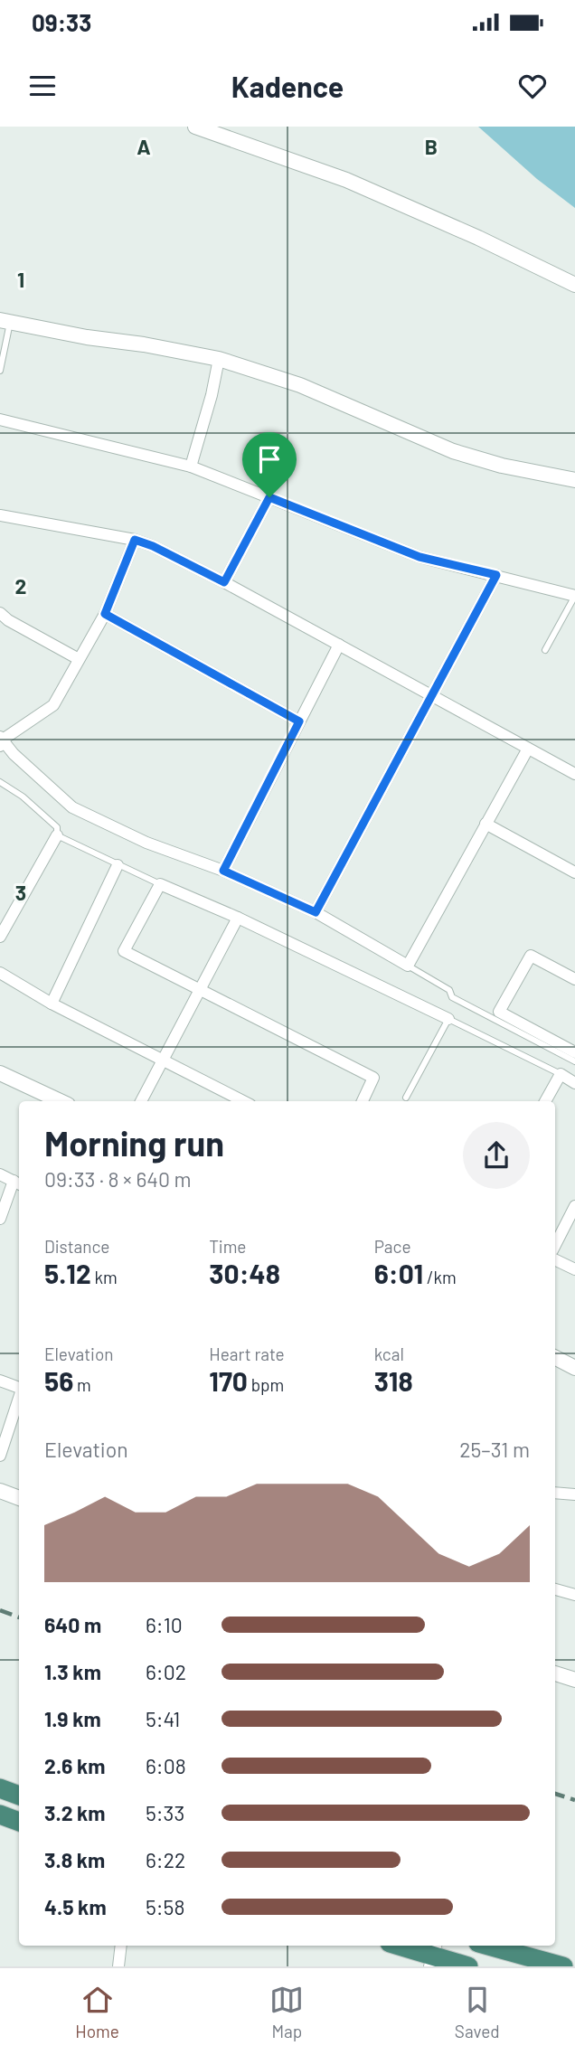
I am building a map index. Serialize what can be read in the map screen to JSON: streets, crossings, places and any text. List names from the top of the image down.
{
  "page": {
    "status": "09:33",
    "header": "Kadence",
    "heading": ["Morning run", "09:33 · 8 × 640 m"],
    "stats": [
      ["Distance", "5.12 km"],
      ["Time", "30:48"],
      ["Pace", "6:01 /km"],
      ["Elevation", "56 m"],
      ["Heart rate", "170 bpm"],
      ["kcal", "318"]
    ],
    "chart": ["Elevation", "25–31 m"],
    "list": [
      {
        "name": "640 m",
        "note": "6:10"
      },
      {
        "name": "1.3 km",
        "note": "6:02"
      },
      {
        "name": "1.9 km",
        "note": "5:41"
      },
      {
        "name": "2.6 km",
        "note": "6:08"
      },
      {
        "name": "3.2 km",
        "note": "5:33"
      },
      {
        "name": "3.8 km",
        "note": "6:22"
      },
      {
        "name": "4.5 km",
        "note": "5:58"
      }
    ],
    "tabs": ["Home", "Map", "Saved"]
  },
  "grid": {
    "columns": ["A", "B"],
    "rows": ["1", "2", "3"]
  }
}
